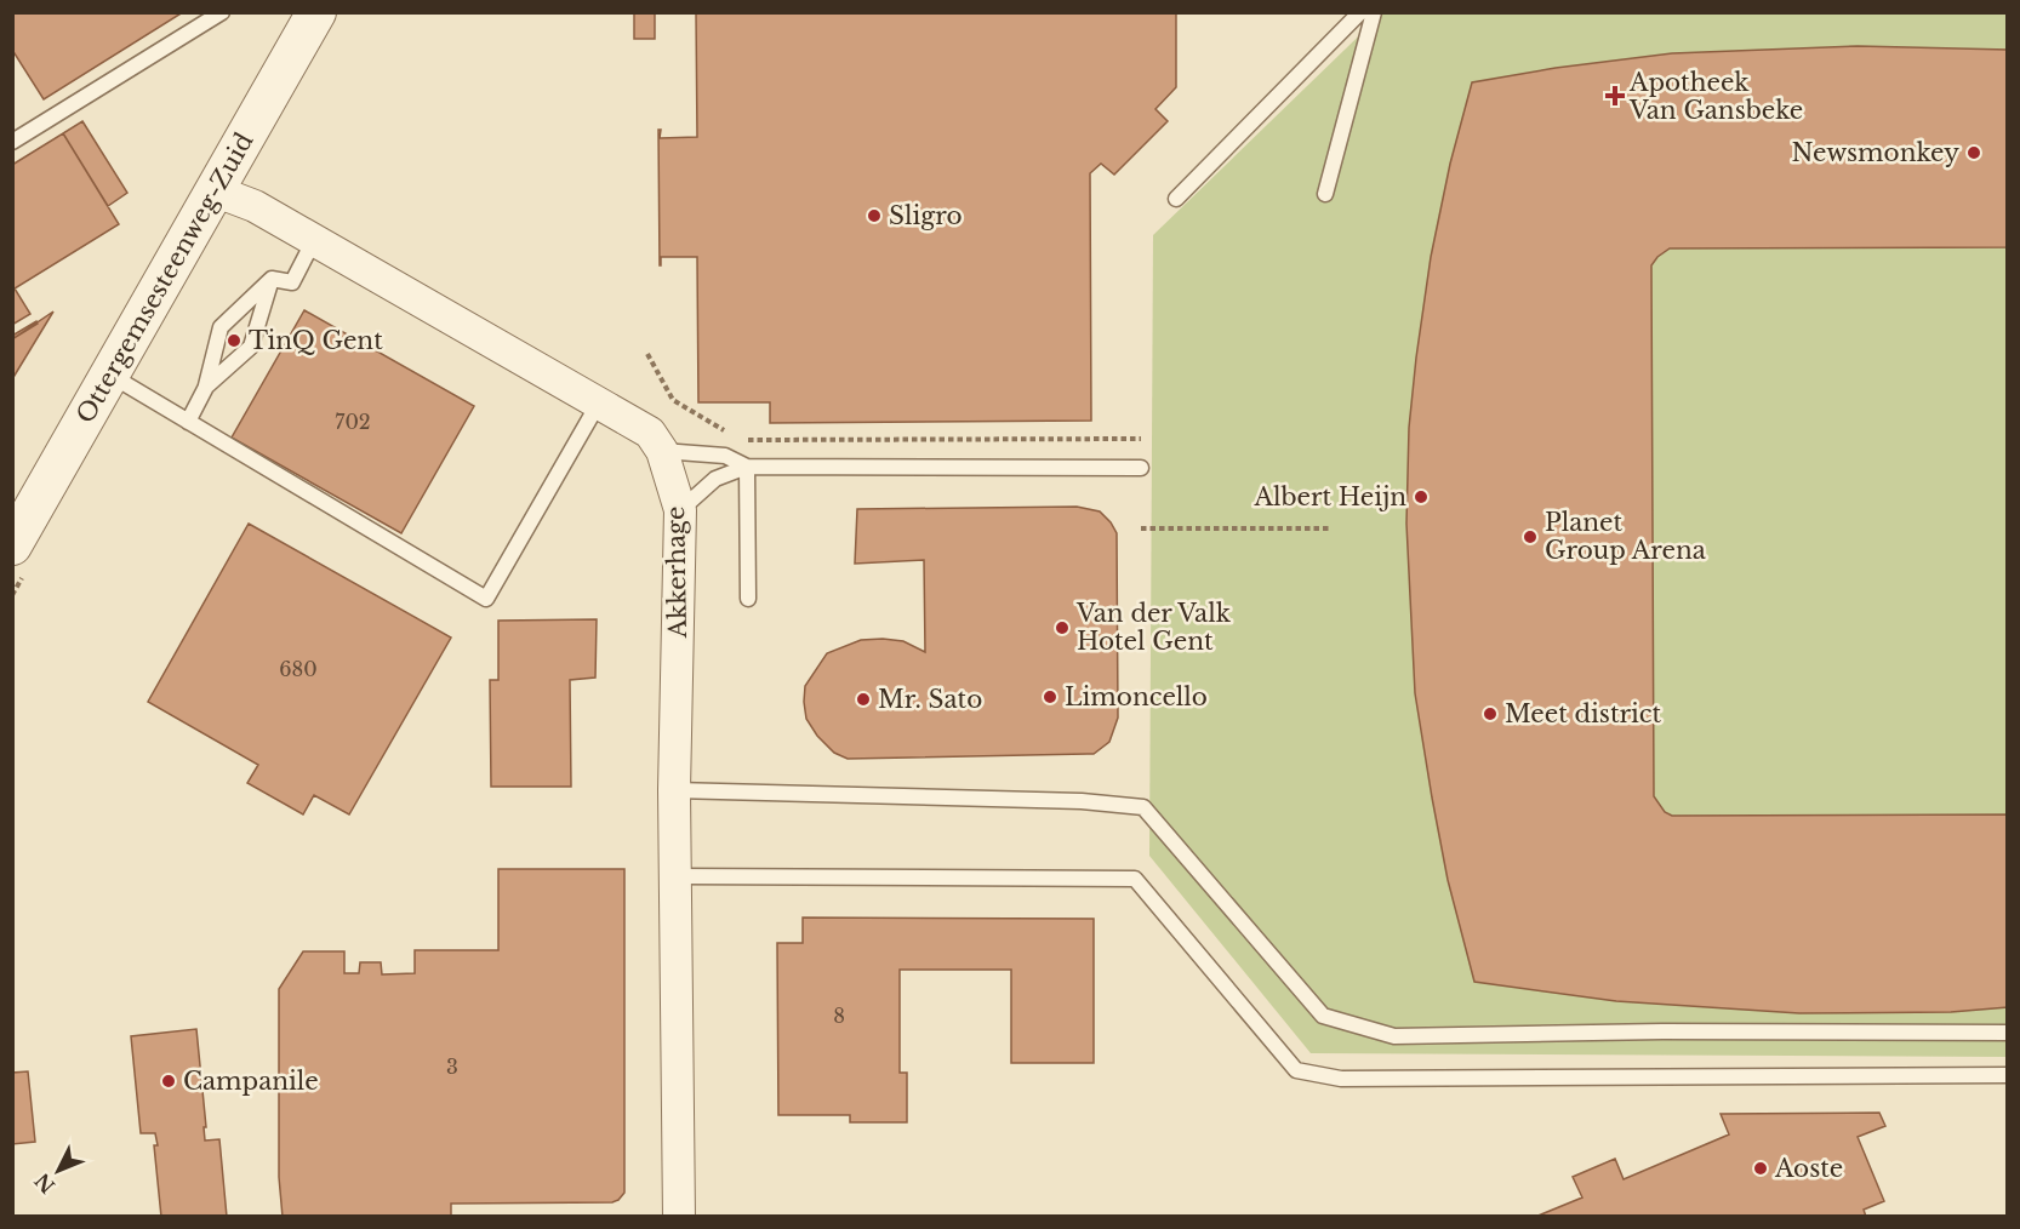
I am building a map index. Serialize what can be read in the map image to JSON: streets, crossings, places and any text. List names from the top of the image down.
{
  "streets": {
    "street": ["Ottergemsesteenweg-Zuid", "Akkerhage"]
  },
  "crossings": [
    ["Ottergemsesteenweg-Zuid", "Akkerhage"]
  ],
  "places": {
    "health": ["Apotheek Van Gansbeke"],
    "other": [
      "Newsmonkey",
      "Sligro",
      "TinQ Gent",
      "Albert Heijn",
      "Planet Group Arena",
      "Van der Valk Hotel Gent",
      "Limoncello",
      "Mr. Sato",
      "Meet district",
      "Campanile",
      "Aoste"
    ]
  },
  "house_numbers": [
    "702",
    "680",
    "8",
    "3"
  ],
  "north": "bottom left"
}
